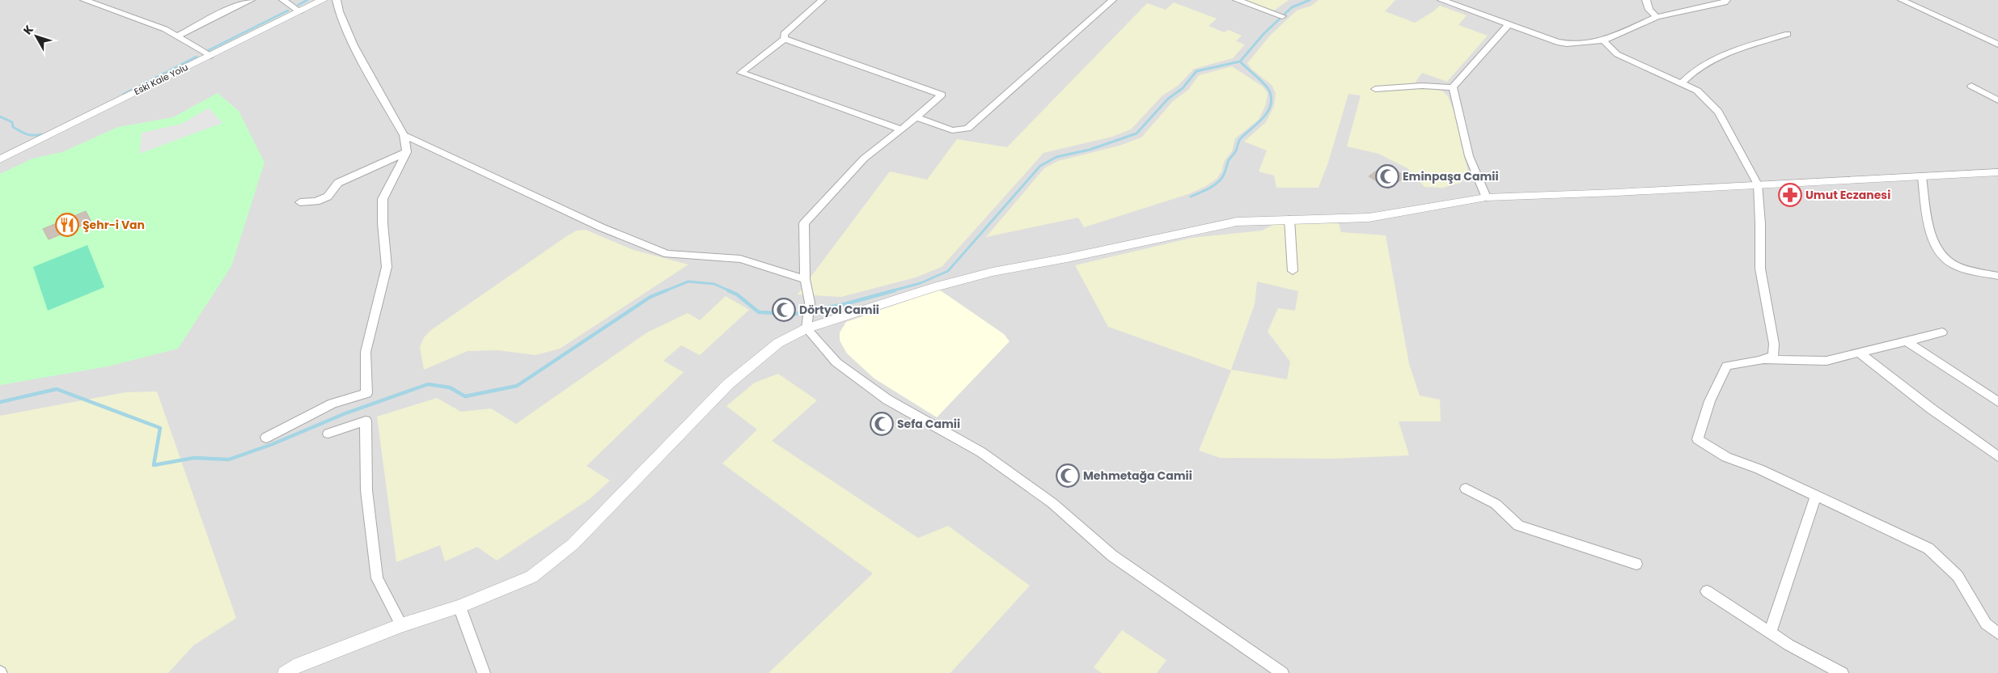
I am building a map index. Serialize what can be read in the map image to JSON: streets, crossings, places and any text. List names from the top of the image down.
{
  "streets": {
    "street": ["Eski Kale Yolu"]
  },
  "places": {
    "mosque": [
      "Eminpaşa Camii",
      "Dörtyol Camii",
      "Sefa Camii",
      "Mehmetağa Camii"
    ],
    "pharmacy": ["Umut Eczanesi"],
    "restaurant": ["Şehr-i Van"]
  },
  "north": "top left"
}
